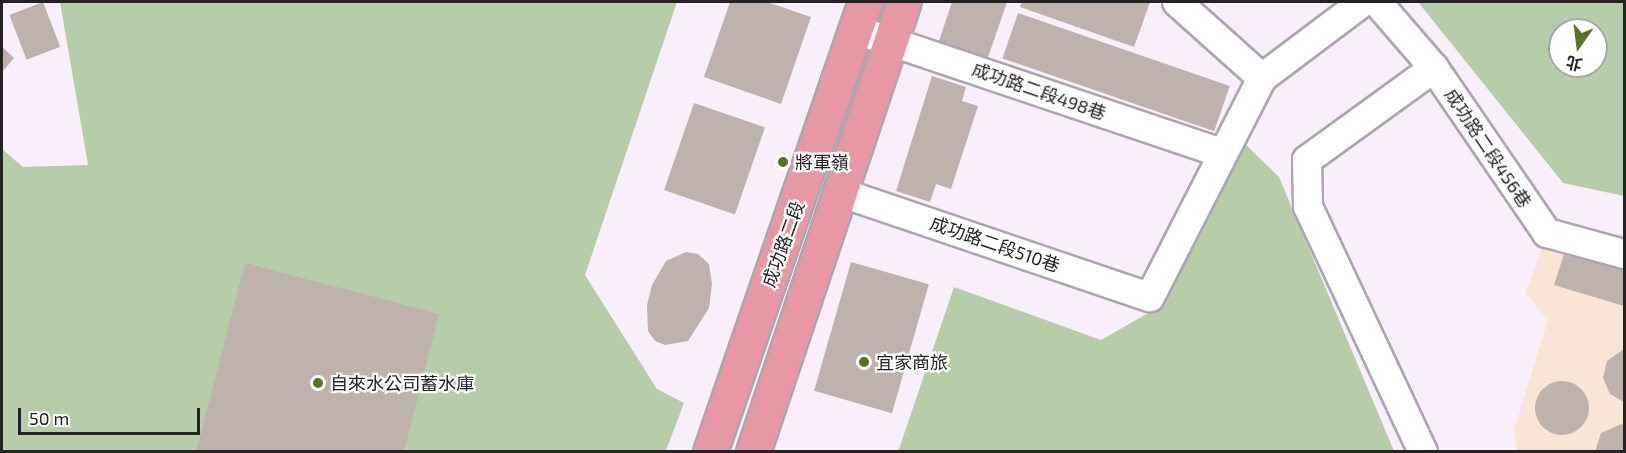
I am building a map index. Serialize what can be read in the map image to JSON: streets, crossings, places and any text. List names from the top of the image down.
{
  "streets": {
    "main road": ["成功路二段"],
    "street": ["成功路二段498巷", "成功路二段456巷", "成功路二段510巷"]
  },
  "crossings": [
    ["成功路二段498巷", "成功路二段"],
    ["成功路二段498巷", "成功路二段510巷"],
    ["成功路二段", "成功路二段510巷"]
  ],
  "places": ["將軍嶺", "宜家商旅", "自來水公司蓄水庫"],
  "scale_bar": "50 m",
  "north": "bottom"
}
